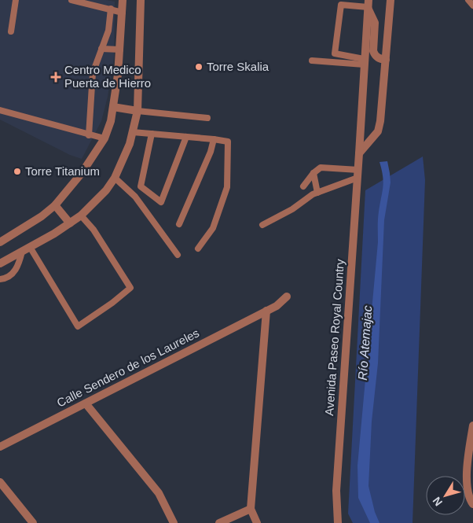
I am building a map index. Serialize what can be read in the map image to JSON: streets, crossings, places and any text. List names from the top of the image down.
{
  "streets": {
    "street": ["Avenida Paseo Royal Country", "Calle Sendero de los Laureles"]
  },
  "water": ["Río Atemajac"],
  "places": {
    "other": ["Torre Skalia", "Torre Titanium"],
    "health": ["Centro Medico Puerta de Hierro"]
  },
  "north": "bottom left"
}
